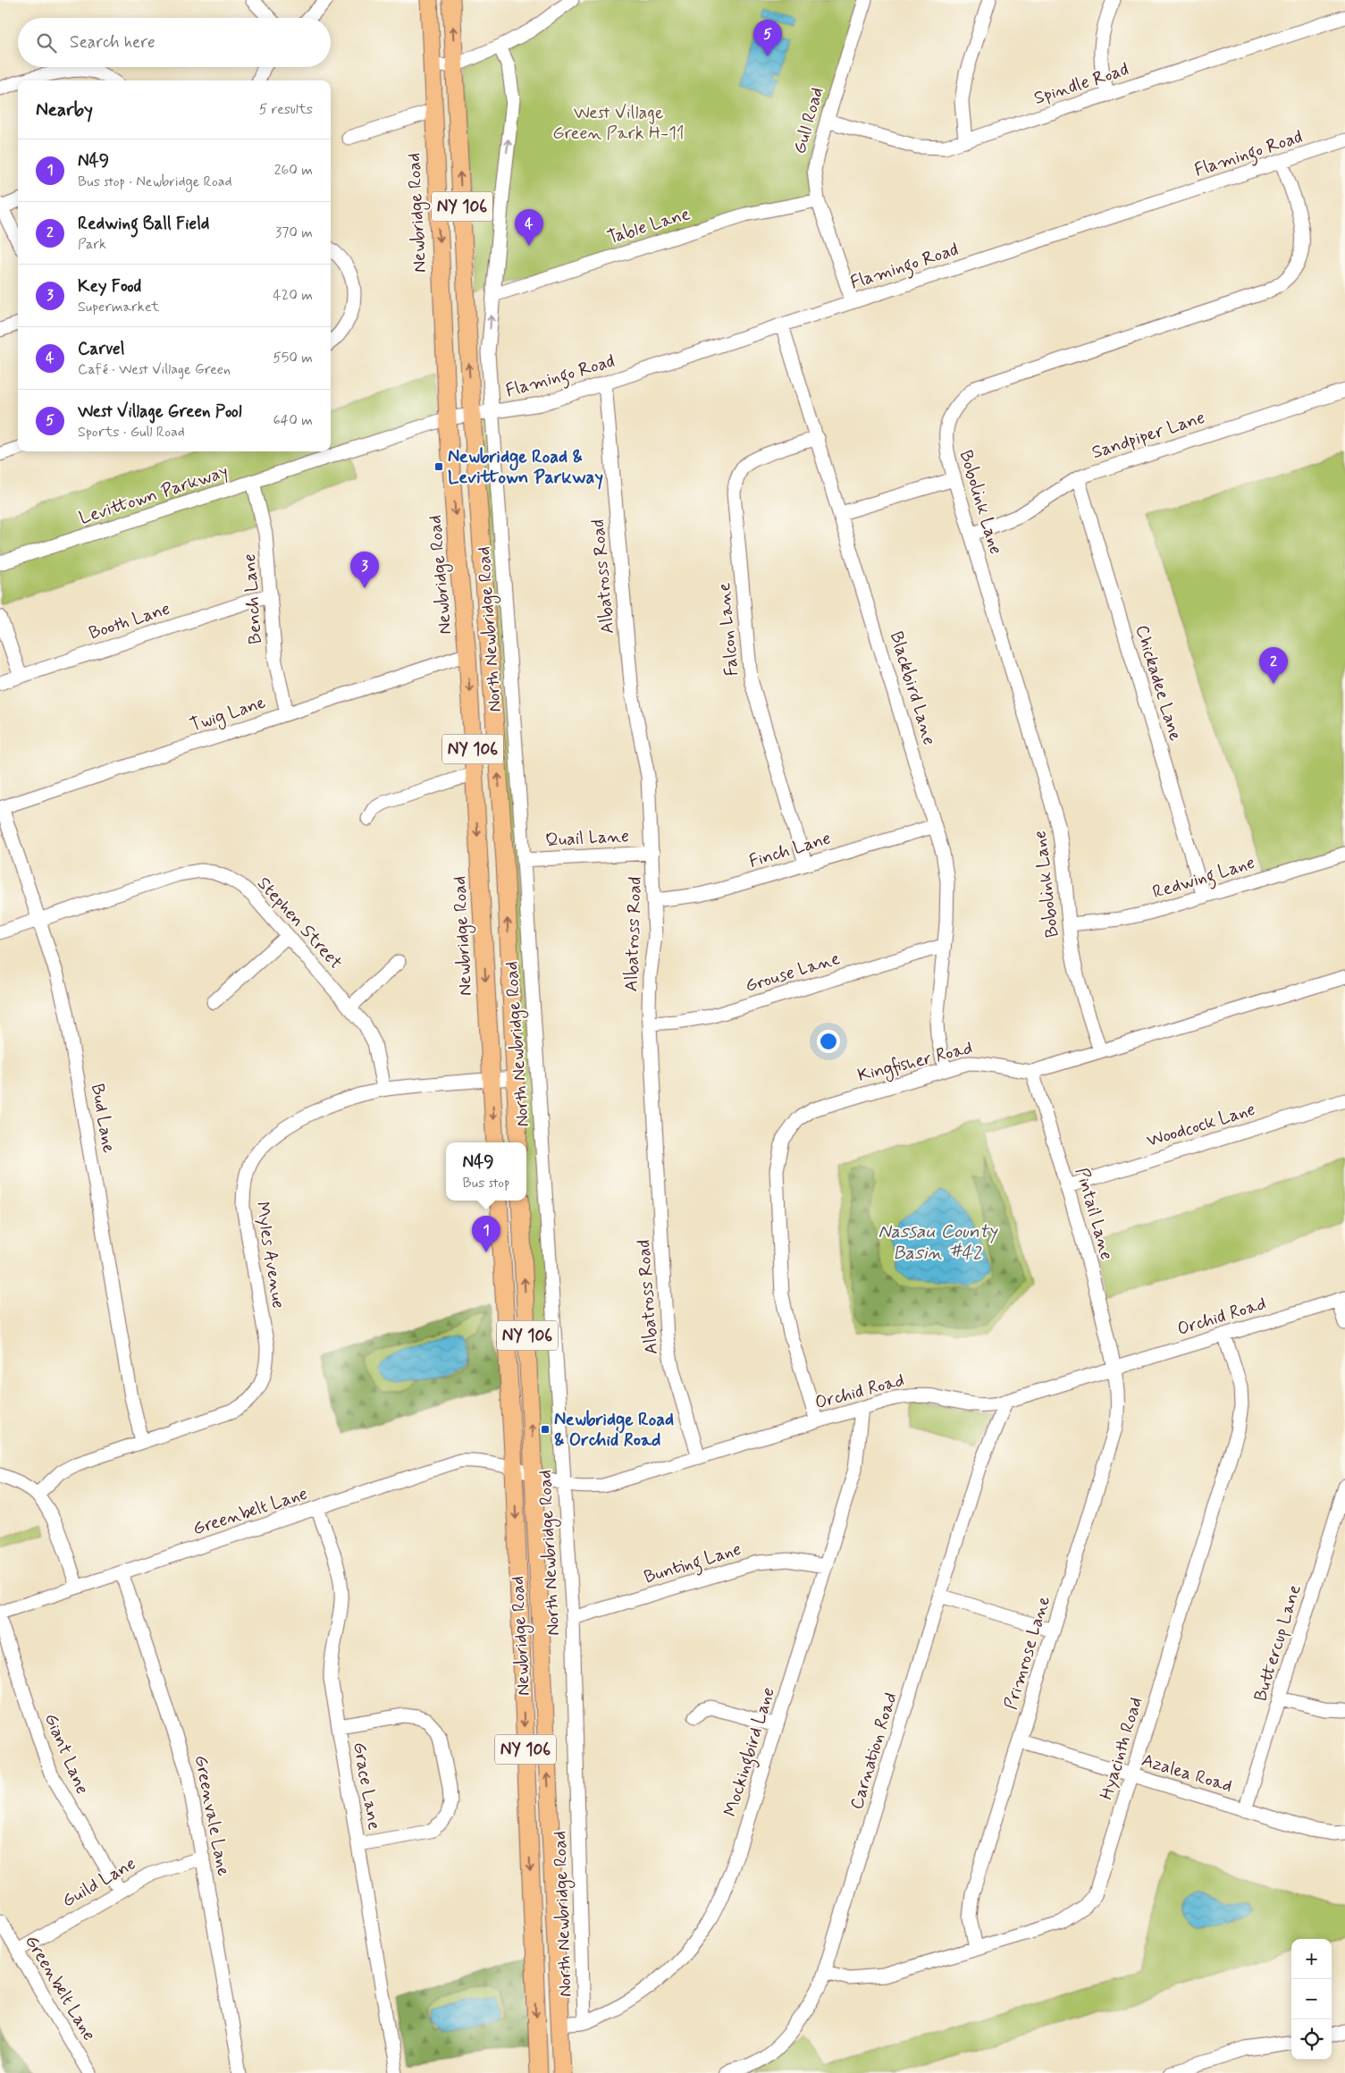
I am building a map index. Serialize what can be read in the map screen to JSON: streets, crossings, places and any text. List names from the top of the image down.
{
  "streets": {
    "main road": ["NY 106", "Newbridge Road"],
    "street": [
      "Spindle Road",
      "Gull Road",
      "Flamingo Road",
      "Table Lane",
      "Sandpiper Lane",
      "Levittown Parkway",
      "Bobolink Lane",
      "Albatross Road",
      "Bench Lane",
      "Booth Lane",
      "North Newbridge Road",
      "Falcon Lane",
      "Chickadee Lane",
      "Blackbird Lane",
      "Twig Lane",
      "Quail Lane",
      "Finch Lane",
      "Redwing Lane",
      "Stephen Street",
      "Grouse Lane",
      "Kingfisher Road",
      "Bud Lane",
      "Woodcock Lane",
      "Pintail Lane",
      "Myles Avenue",
      "Orchid Road",
      "Greenbelt Lane",
      "Bunting Lane",
      "Buttercup Lane",
      "Primrose Lane",
      "Hyacinth Road",
      "Carnation Road",
      "Mockingbird Lane",
      "Giant Lane",
      "Azalea Road",
      "Grace Lane",
      "Greenvale Lane",
      "Guild Lane"
    ]
  },
  "crossings": [
    ["Spindle Road", "Gull Road"],
    ["Gull Road", "Flamingo Road"],
    ["Gull Road", "Table Lane"],
    ["Flamingo Road", "NY 106"],
    ["Flamingo Road", "Levittown Parkway"],
    ["Flamingo Road", "Bobolink Lane"],
    ["Flamingo Road", "Albatross Road"],
    ["Flamingo Road", "North Newbridge Road"],
    ["Flamingo Road", "Blackbird Lane"],
    ["NY 106", "Levittown Parkway"],
    ["NY 106", "Myles Avenue"],
    ["Newbridge Road", "Levittown Parkway"],
    ["Newbridge Road", "Twig Lane"],
    ["Newbridge Road", "Myles Avenue"],
    ["Newbridge Road", "Orchid Road"],
    ["Newbridge Road", "Greenbelt Lane"],
    ["Newbridge Road", "Mockingbird Lane"],
    ["Table Lane", "North Newbridge Road"],
    ["Sandpiper Lane", "Bobolink Lane"],
    ["Sandpiper Lane", "Chickadee Lane"],
    ["Levittown Parkway", "Bench Lane"],
    ["Bobolink Lane", "Redwing Lane"],
    ["Bobolink Lane", "Kingfisher Road"],
    ["Albatross Road", "Quail Lane"],
    ["Albatross Road", "Finch Lane"],
    ["Albatross Road", "Grouse Lane"],
    ["Albatross Road", "Orchid Road"],
    ["Bench Lane", "Booth Lane"],
    ["Bench Lane", "Twig Lane"],
    ["North Newbridge Road", "Quail Lane"],
    ["North Newbridge Road", "Orchid Road"],
    ["North Newbridge Road", "Bunting Lane"],
    ["North Newbridge Road", "Mockingbird Lane"],
    ["Falcon Lane", "Blackbird Lane"],
    ["Falcon Lane", "Finch Lane"],
    ["Chickadee Lane", "Redwing Lane"],
    ["Blackbird Lane", "Finch Lane"],
    ["Blackbird Lane", "Grouse Lane"],
    ["Blackbird Lane", "Kingfisher Road"],
    ["Twig Lane", "Bud Lane"],
    ["Stephen Street", "Bud Lane"],
    ["Stephen Street", "Myles Avenue"],
    ["Kingfisher Road", "Pintail Lane"],
    ["Kingfisher Road", "Orchid Road"],
    ["Bud Lane", "Myles Avenue"],
    ["Woodcock Lane", "Pintail Lane"],
    ["Pintail Lane", "Orchid Road"],
    ["Pintail Lane", "Primrose Lane"],
    ["Orchid Road", "Greenbelt Lane"],
    ["Orchid Road", "Primrose Lane"],
    ["Orchid Road", "Hyacinth Road"],
    ["Orchid Road", "Carnation Road"],
    ["Orchid Road", "Mockingbird Lane"],
    ["Greenbelt Lane", "Grace Lane"],
    ["Greenbelt Lane", "Greenvale Lane"],
    ["Greenbelt Lane", "Guild Lane"],
    ["Bunting Lane", "Mockingbird Lane"],
    ["Buttercup Lane", "Azalea Road"],
    ["Primrose Lane", "Hyacinth Road"],
    ["Primrose Lane", "Azalea Road"],
    ["Hyacinth Road", "Carnation Road"],
    ["Hyacinth Road", "Azalea Road"],
    ["Giant Lane", "Guild Lane"],
    ["Greenvale Lane", "Guild Lane"]
  ],
  "water": ["Nassau County Basin #42"],
  "parks": ["West Village Green Park H-11"],
  "places": {
    "transit": ["Newbridge Road & Levittown Parkway", "Newbridge Road & Orchid Road"]
  },
  "page": {
    "search": "Search here",
    "pins": [
      "5",
      "4",
      "3",
      "2",
      "1"
    ],
    "heading": ["Nearby", "5 results"],
    "list": [
      {
        "mark": "1",
        "name": "N49",
        "note": "Bus stop · Newbridge Road",
        "value": "260 m"
      },
      {
        "mark": "2",
        "name": "Redwing Ball Field",
        "note": "Park",
        "value": "370 m"
      },
      {
        "mark": "3",
        "name": "Key Food",
        "note": "Supermarket",
        "value": "420 m"
      },
      {
        "mark": "4",
        "name": "Carvel",
        "note": "Café · West Village Green",
        "value": "550 m"
      },
      {
        "mark": "5",
        "name": "West Village Green Pool",
        "note": "Sports · Gull Road",
        "value": "640 m"
      }
    ],
    "popup": ["N49", "Bus stop"],
    "map_buttons": ["+", "−"]
  }
}
